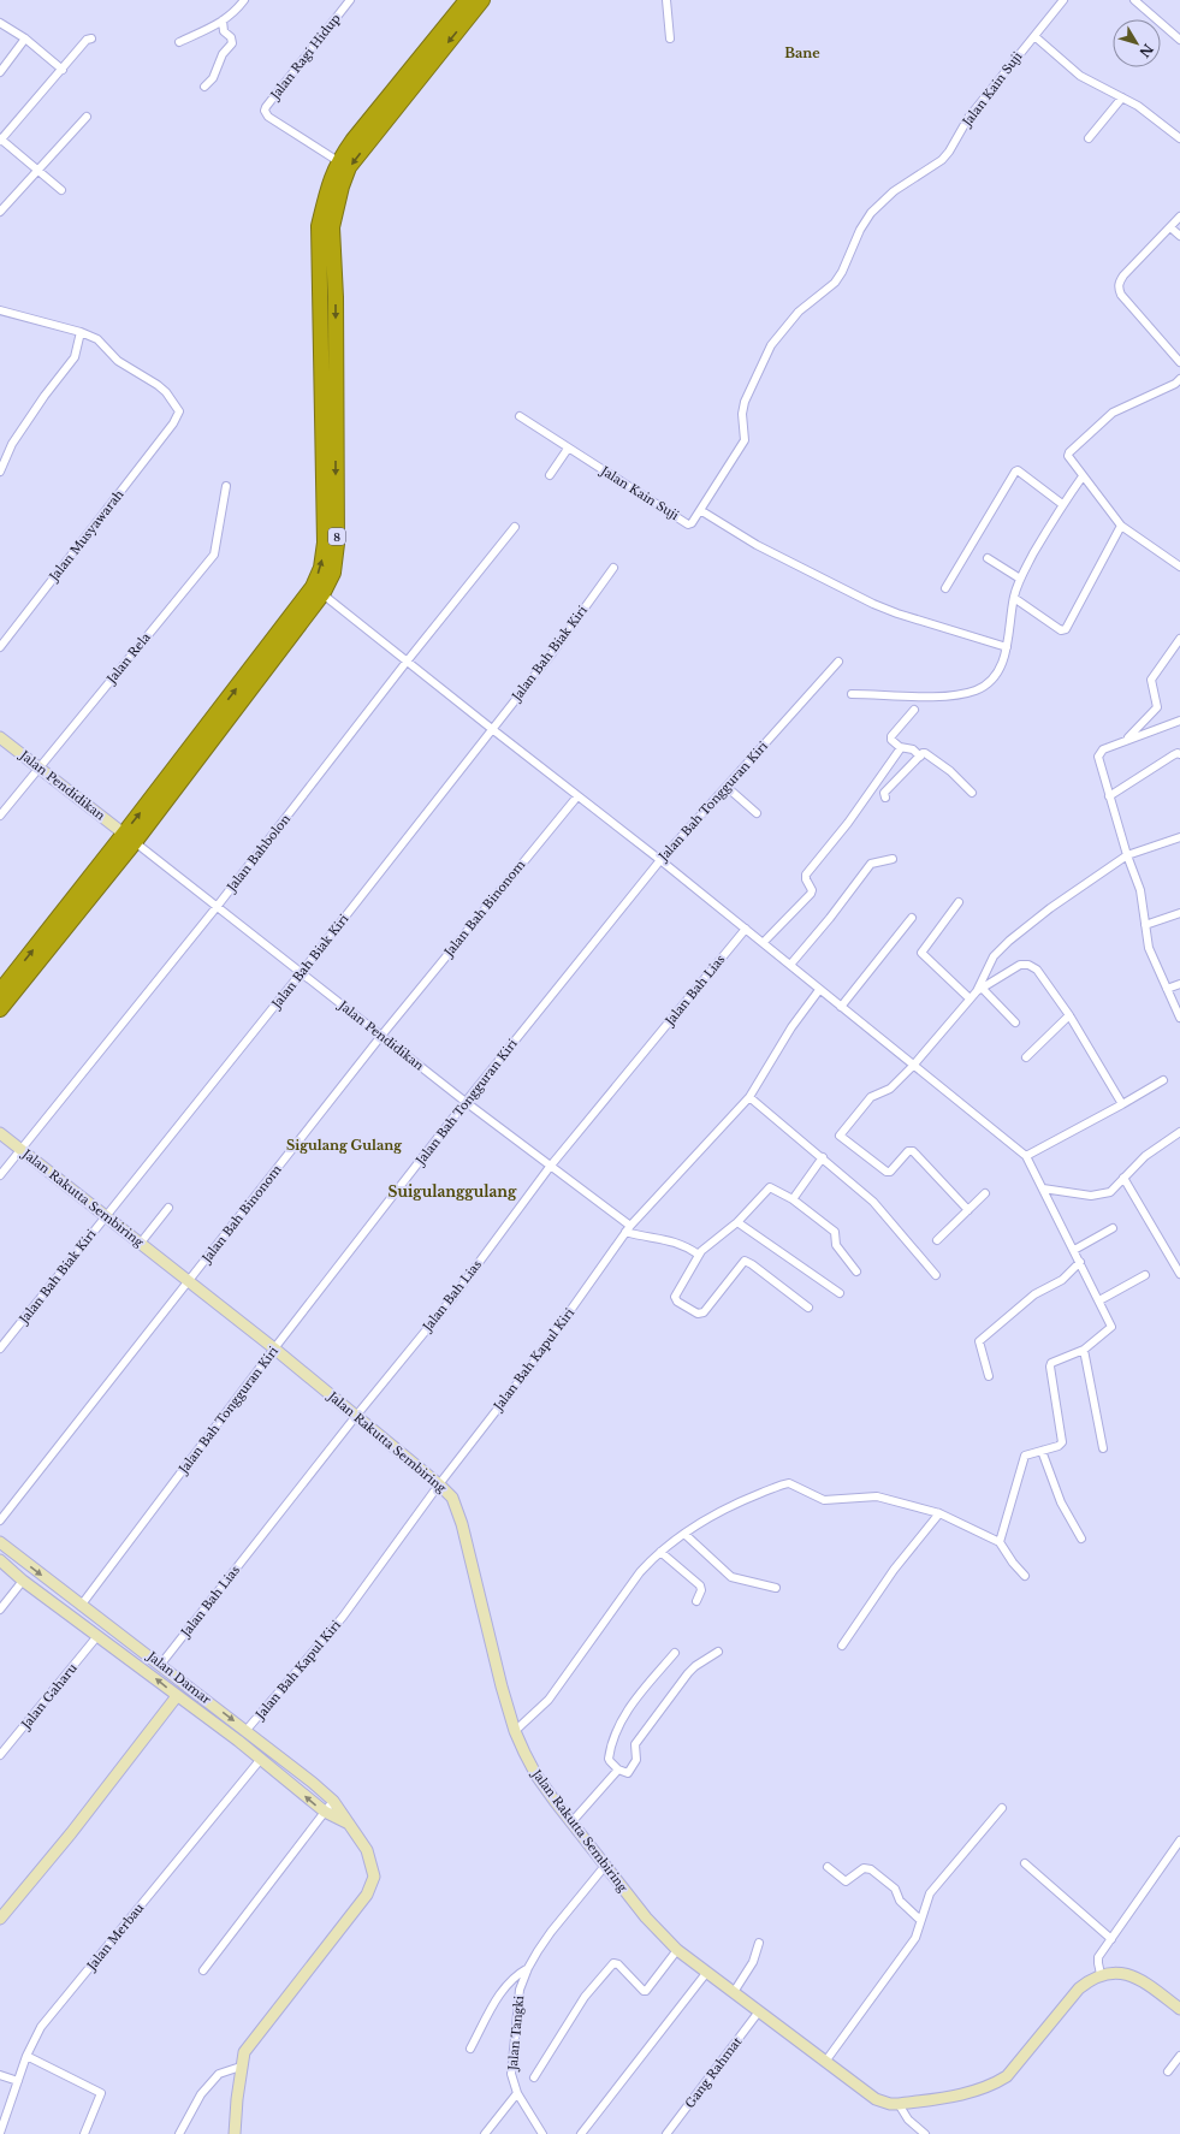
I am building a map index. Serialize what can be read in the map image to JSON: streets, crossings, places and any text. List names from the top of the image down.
{
  "streets": {
    "highway": ["8"],
    "main road": ["Jalan Pendidikan", "Jalan Rakutta Sembiring", "Jalan Damar"],
    "street": [
      "Jalan Ragi Hidup",
      "Jalan Kain Suji",
      "Jalan Musyawarah",
      "Jalan Bah Biak Kiri",
      "Jalan Rela",
      "Jalan Bah Tongguran Kiri",
      "Jalan Bahbolon",
      "Jalan Bah Binonom",
      "Jalan Bah Lias",
      "Jalan Bah Kapul Kiri",
      "Jalan Gaharu",
      "Jalan Merbau",
      "Jalan Tangki",
      "Gang Rahmat"
    ]
  },
  "crossings": [
    ["Jalan Ragi Hidup", "8"],
    ["8", "Jalan Pendidikan"],
    ["Jalan Bah Biak Kiri", "Jalan Pendidikan"],
    ["Jalan Bah Biak Kiri", "Jalan Rakutta Sembiring"],
    ["Jalan Rela", "Jalan Pendidikan"],
    ["Jalan Pendidikan", "Jalan Bah Tongguran Kiri"],
    ["Jalan Pendidikan", "Jalan Bahbolon"],
    ["Jalan Pendidikan", "Jalan Bah Binonom"],
    ["Jalan Pendidikan", "Jalan Bah Lias"],
    ["Jalan Pendidikan", "Jalan Bah Kapul Kiri"],
    ["Jalan Bah Tongguran Kiri", "Jalan Rakutta Sembiring"],
    ["Jalan Bah Tongguran Kiri", "Jalan Damar"],
    ["Jalan Bahbolon", "Jalan Rakutta Sembiring"],
    ["Jalan Bah Binonom", "Jalan Rakutta Sembiring"],
    ["Jalan Bah Lias", "Jalan Rakutta Sembiring"],
    ["Jalan Bah Lias", "Jalan Damar"],
    ["Jalan Rakutta Sembiring", "Jalan Bah Kapul Kiri"],
    ["Jalan Rakutta Sembiring", "Jalan Tangki"],
    ["Jalan Rakutta Sembiring", "Gang Rahmat"],
    ["Jalan Bah Kapul Kiri", "Jalan Damar"],
    ["Jalan Damar", "Jalan Gaharu"],
    ["Jalan Damar", "Jalan Merbau"]
  ],
  "districts": ["Bane", "Sigulang Gulang", "Suigulanggulang"],
  "north": "bottom right"
}
